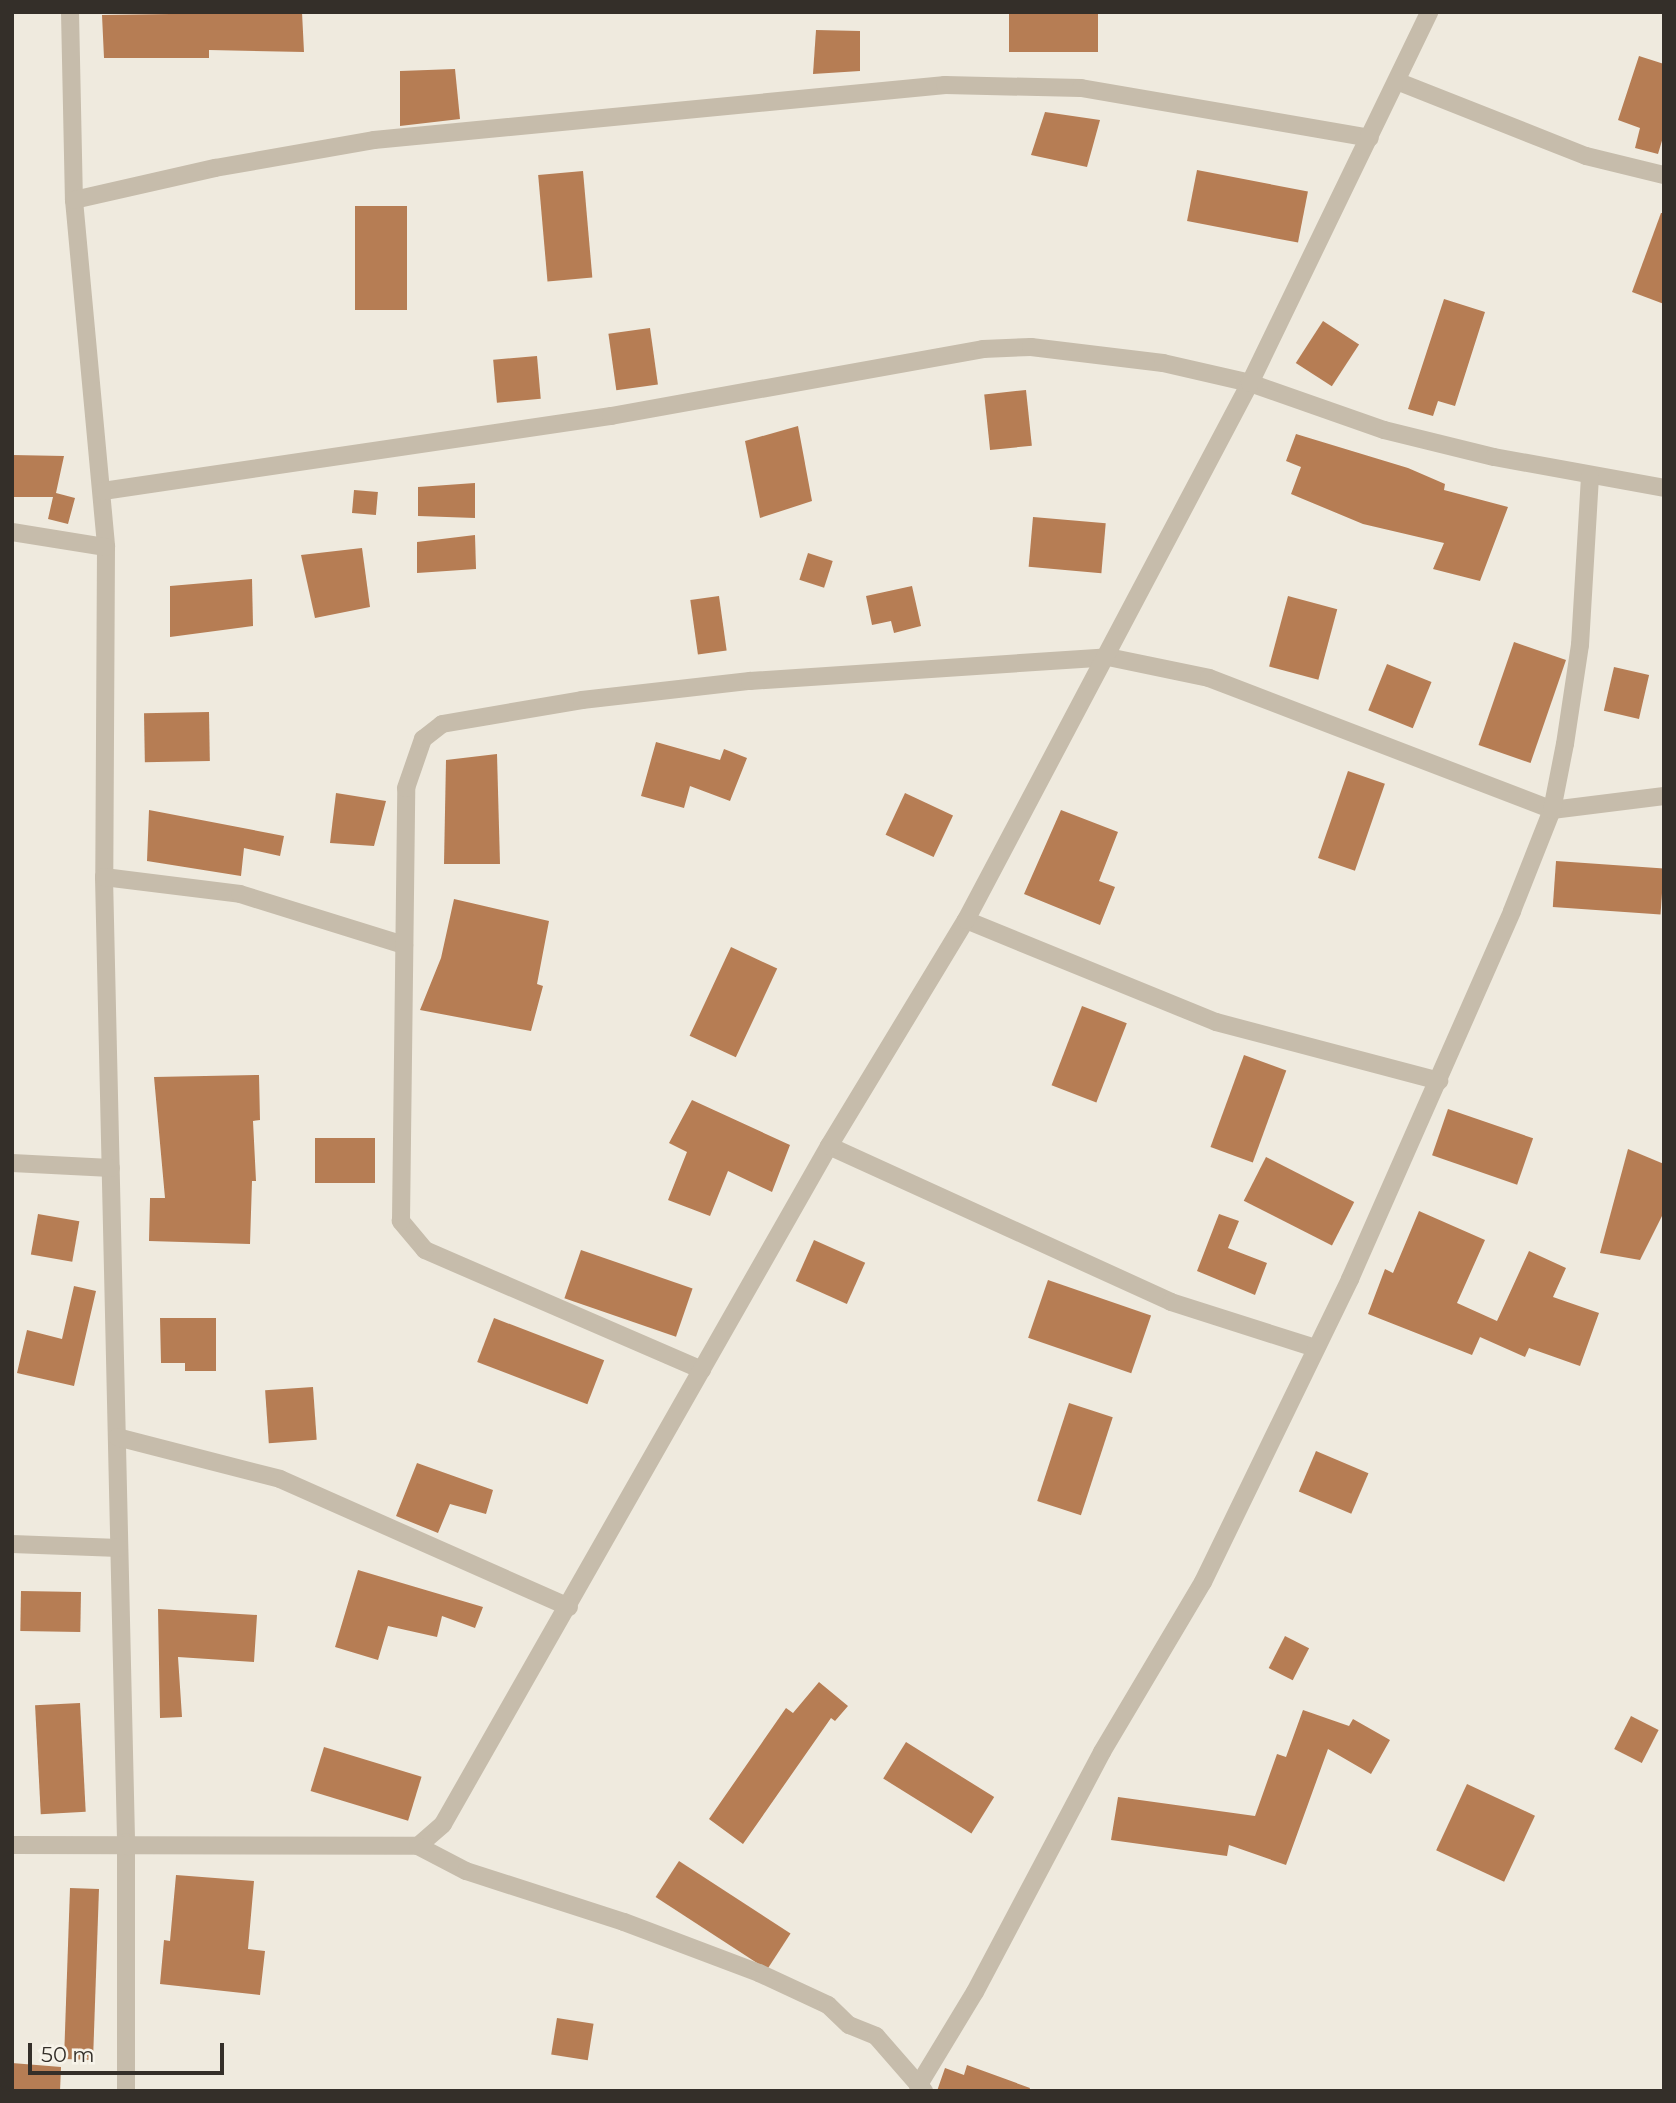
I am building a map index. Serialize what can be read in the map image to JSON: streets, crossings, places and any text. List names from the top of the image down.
{
  "scale_bar": "50 m"
}
